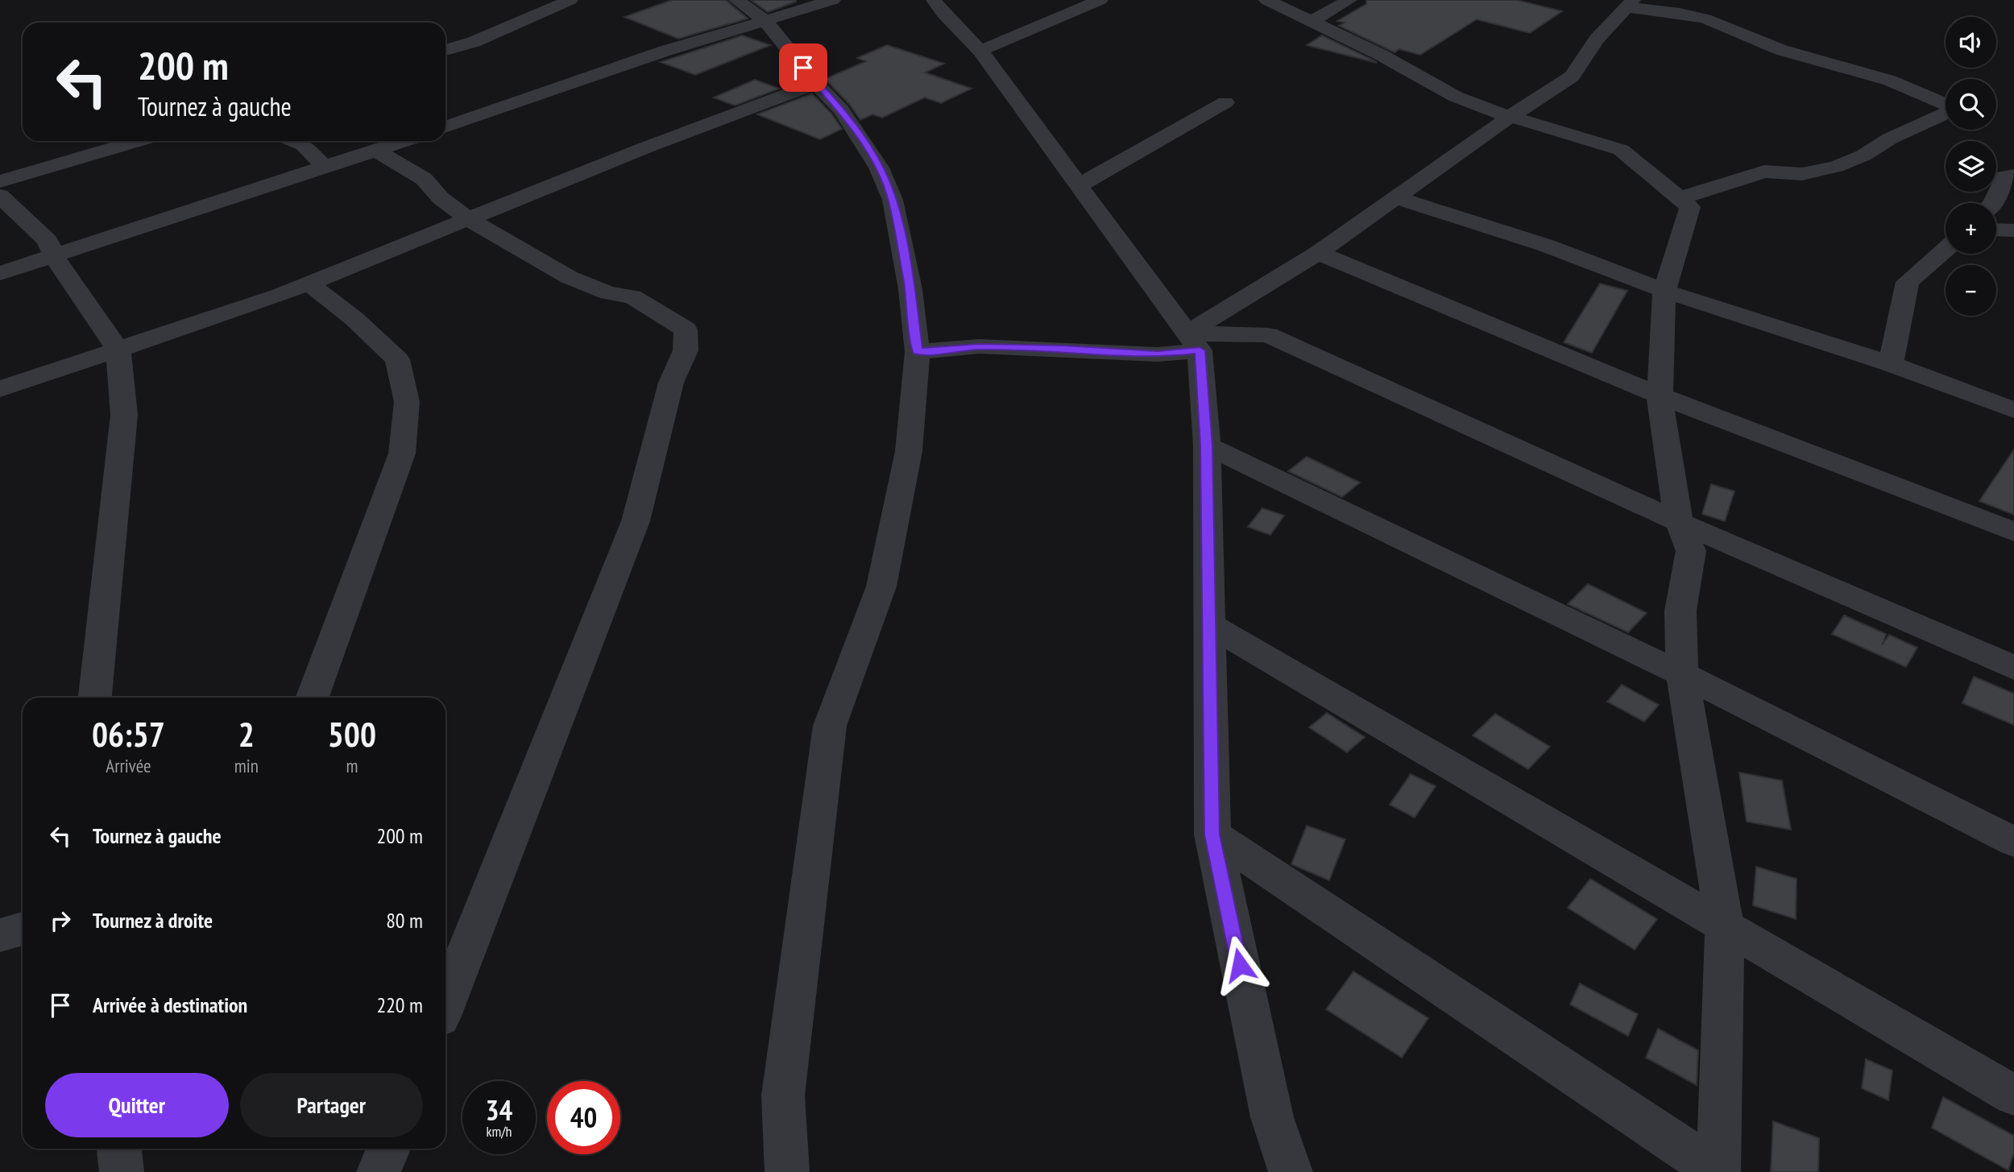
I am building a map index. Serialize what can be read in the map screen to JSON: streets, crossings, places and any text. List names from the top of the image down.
{
  "page": {
    "map_buttons": ["+", "−"],
    "turn": ["200 m", "Tournez à gauche"],
    "eta": [
      "06:57",
      "Arrivée",
      "2",
      "min",
      "500",
      "m"
    ],
    "list": [
      {
        "name": "Tournez à gauche",
        "value": "200 m"
      },
      {
        "name": "Tournez à droite",
        "value": "80 m"
      },
      {
        "name": "Arrivée à destination",
        "value": "220 m"
      }
    ],
    "buttons": ["Quitter", "Partager"],
    "speed": "34 km/h",
    "limit": "40"
  }
}
